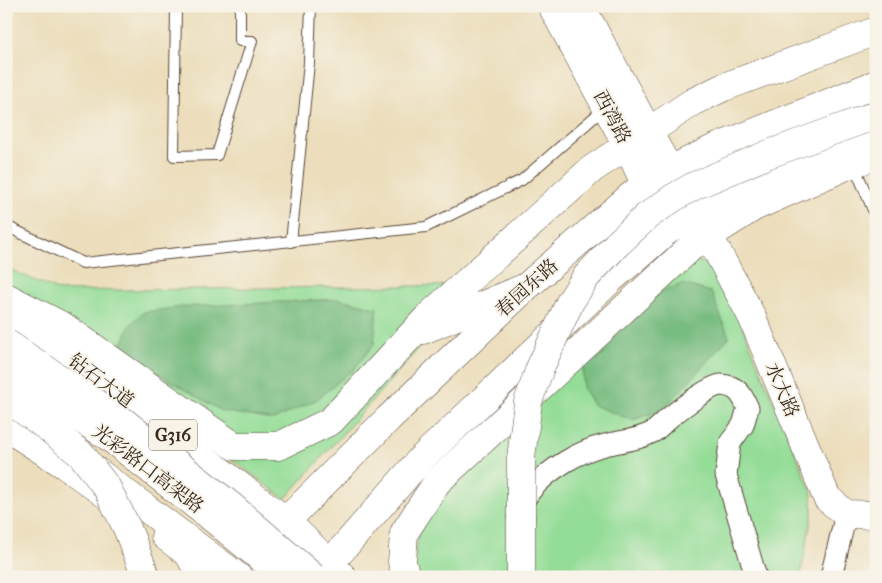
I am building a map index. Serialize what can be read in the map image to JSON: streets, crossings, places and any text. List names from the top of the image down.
{
  "streets": {
    "main road": [
      "西湾路",
      "春园东路",
      "钻石大道",
      "水大路",
      "G316",
      "光彩路口高架路"
    ]
  },
  "crossings": [
    ["西湾路", "春园东路"],
    ["西湾路", "水大路"],
    ["春园东路", "钻石大道"],
    ["钻石大道", "光彩路口高架路"]
  ]
}
